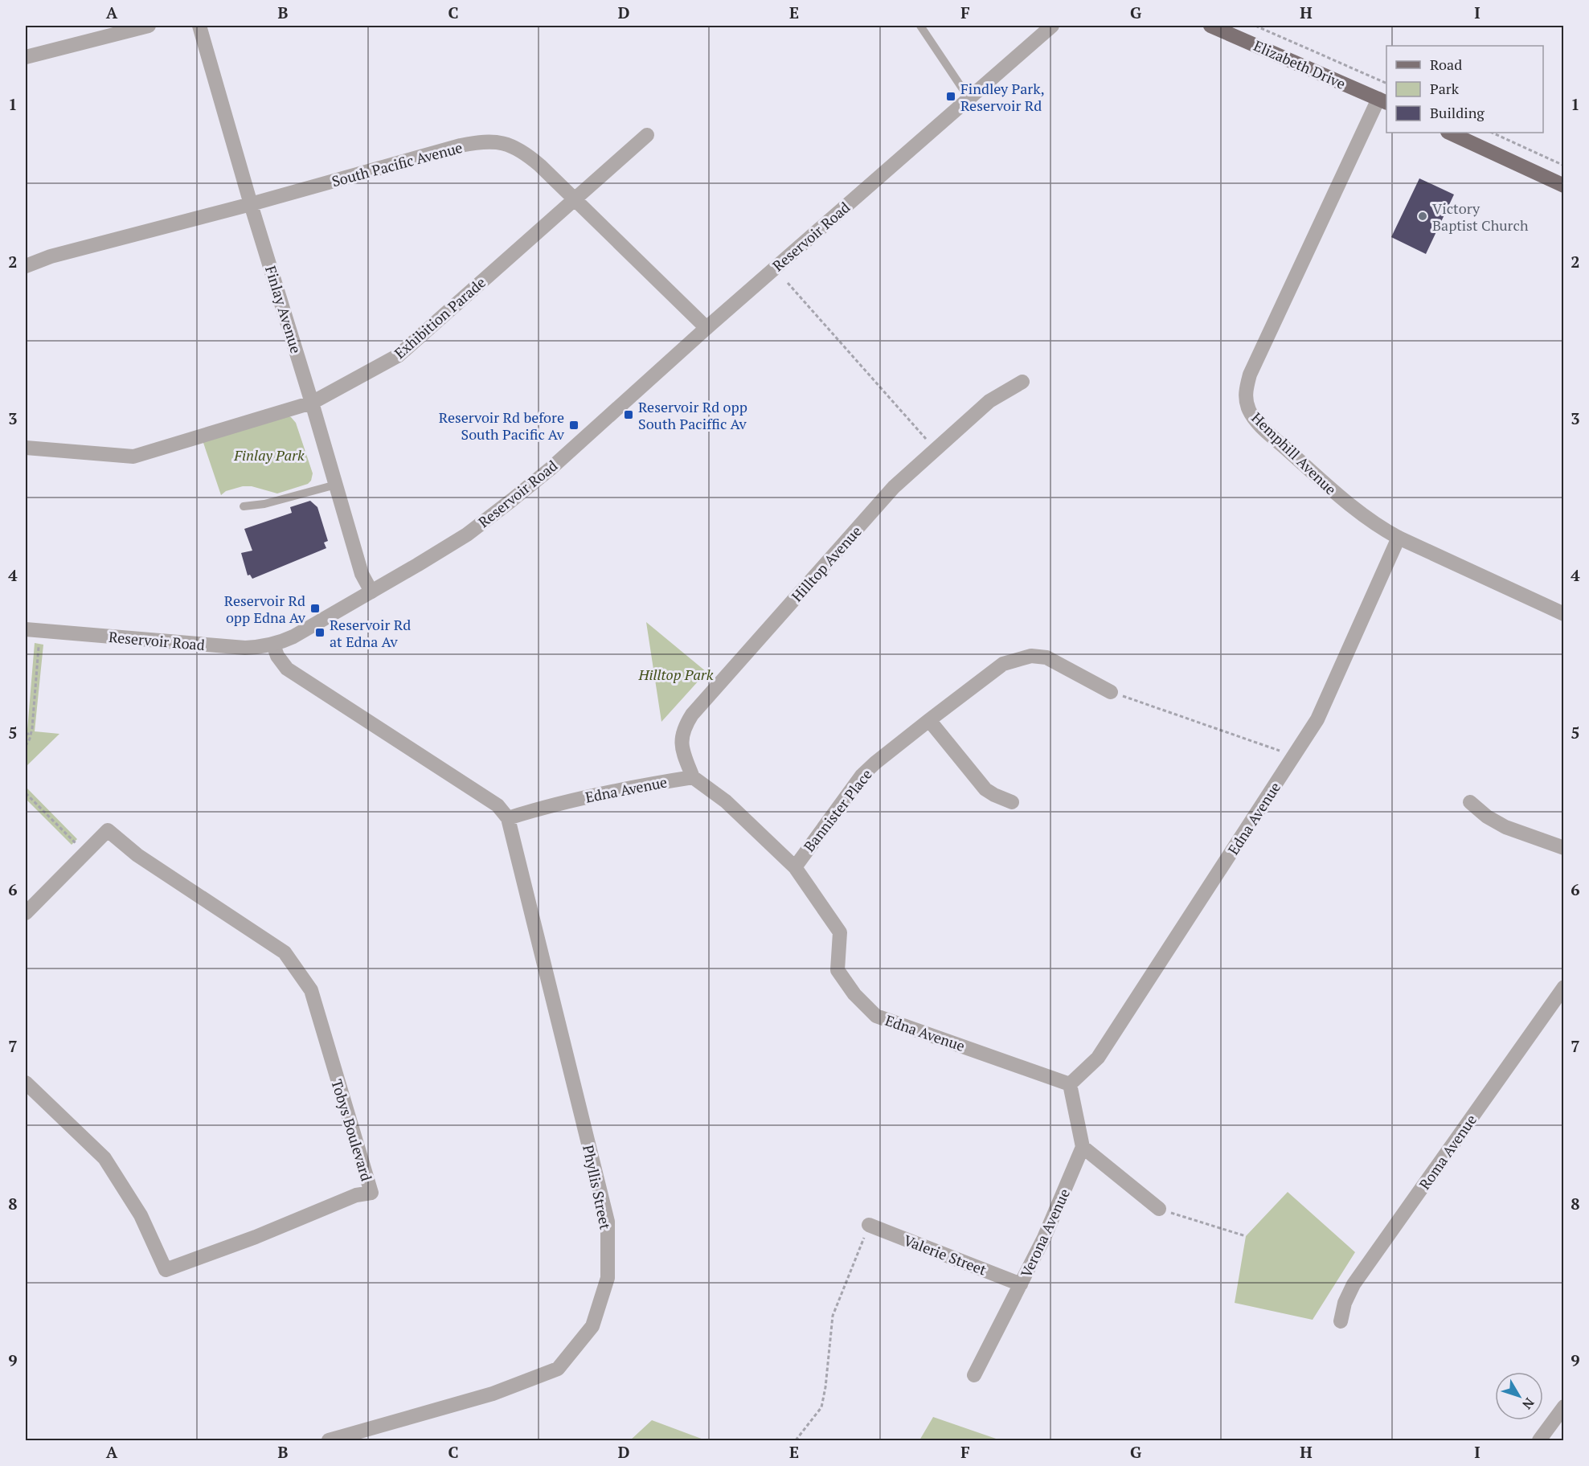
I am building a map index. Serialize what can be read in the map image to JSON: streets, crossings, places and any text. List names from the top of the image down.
{
  "streets": {
    "main road": ["Elizabeth Drive"],
    "street": [
      "South Pacific Avenue",
      "Reservoir Road",
      "Finlay Avenue",
      "Exhibition Parade",
      "Hemphill Avenue",
      "Hilltop Avenue",
      "Edna Avenue",
      "Bannister Place",
      "Tobys Boulevard",
      "Roma Avenue",
      "Phyllis Street",
      "Verona Avenue",
      "Valerie Street"
    ]
  },
  "crossings": [
    ["Elizabeth Drive", "Hemphill Avenue"],
    ["South Pacific Avenue", "Reservoir Road"],
    ["South Pacific Avenue", "Finlay Avenue"],
    ["South Pacific Avenue", "Exhibition Parade"],
    ["Reservoir Road", "Finlay Avenue"],
    ["Finlay Avenue", "Exhibition Parade"],
    ["Hemphill Avenue", "Edna Avenue"],
    ["Hilltop Avenue", "Edna Avenue"],
    ["Edna Avenue", "Bannister Place"],
    ["Edna Avenue", "Phyllis Street"],
    ["Verona Avenue", "Valerie Street"]
  ],
  "parks": ["Finlay Park", "Hilltop Park"],
  "places": {
    "transit": [
      "Findley Park, Reservoir Rd",
      "Reservoir Rd opp South Paciffic Av",
      "Reservoir Rd before South Pacific Av",
      "Reservoir Rd opp Edna Av",
      "Reservoir Rd at Edna Av"
    ],
    "other": ["Victory Baptist Church"]
  },
  "legend": ["Road", "Park", "Building"],
  "north": "bottom right",
  "grid": {
    "columns": [
      "A",
      "B",
      "C",
      "D",
      "E",
      "F",
      "G",
      "H",
      "I"
    ],
    "rows": [
      "1",
      "2",
      "3",
      "4",
      "5",
      "6",
      "7",
      "8",
      "9"
    ]
  }
}
